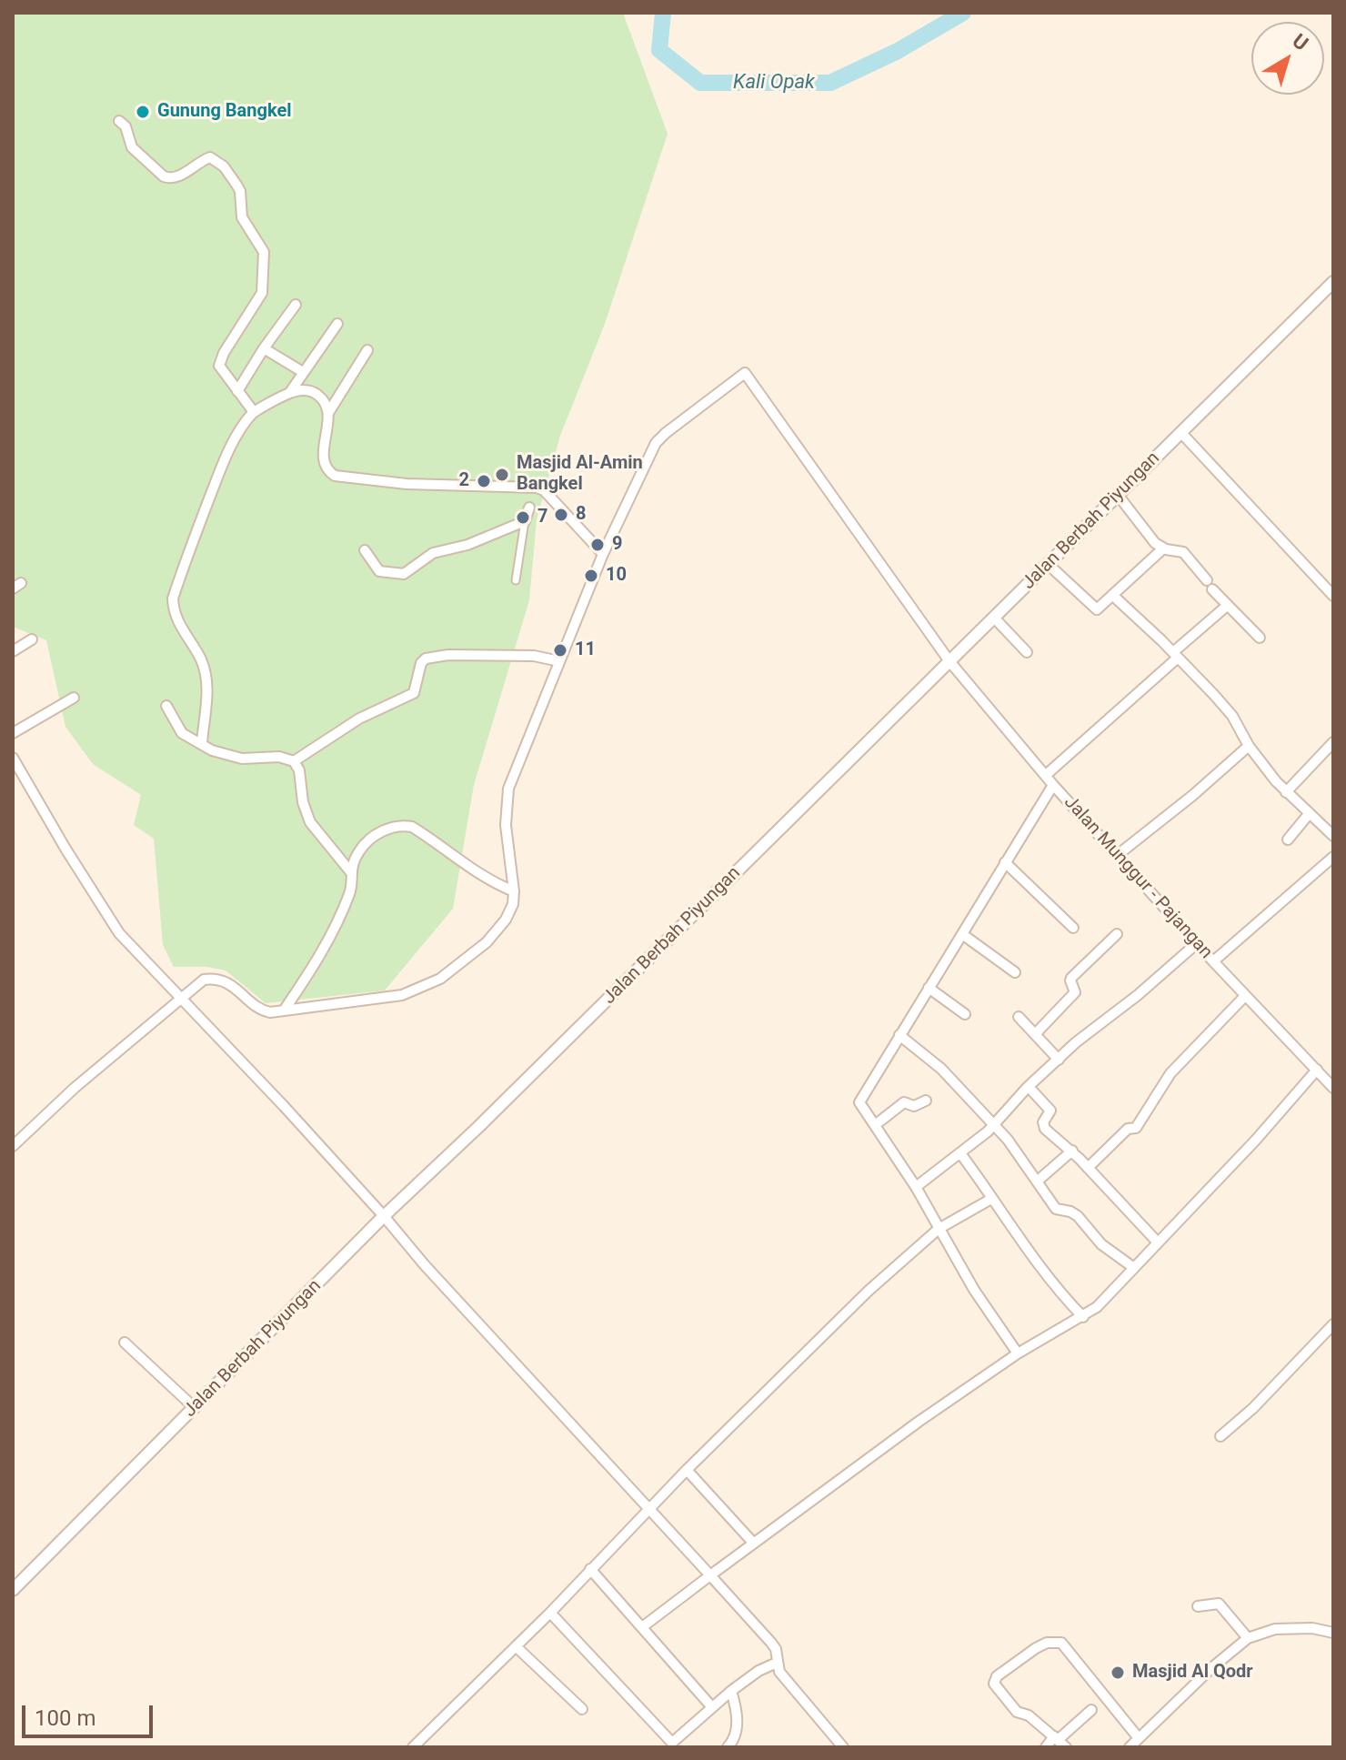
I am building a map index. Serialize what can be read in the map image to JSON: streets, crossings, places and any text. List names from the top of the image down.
{
  "streets": {
    "street": ["Jalan Berbah Piyungan", "Jalan Munggur - Pajangan"]
  },
  "crossings": [
    ["Jalan Berbah Piyungan", "Jalan Munggur - Pajangan"]
  ],
  "water": ["Kali Opak"],
  "places": [
    "Gunung Bangkel",
    "Masjid Al-Amin Bangkel",
    "2",
    "8",
    "7",
    "9",
    "10",
    "11",
    "Masjid Al Qodr"
  ],
  "scale_bar": "100 m",
  "north": "top right"
}
